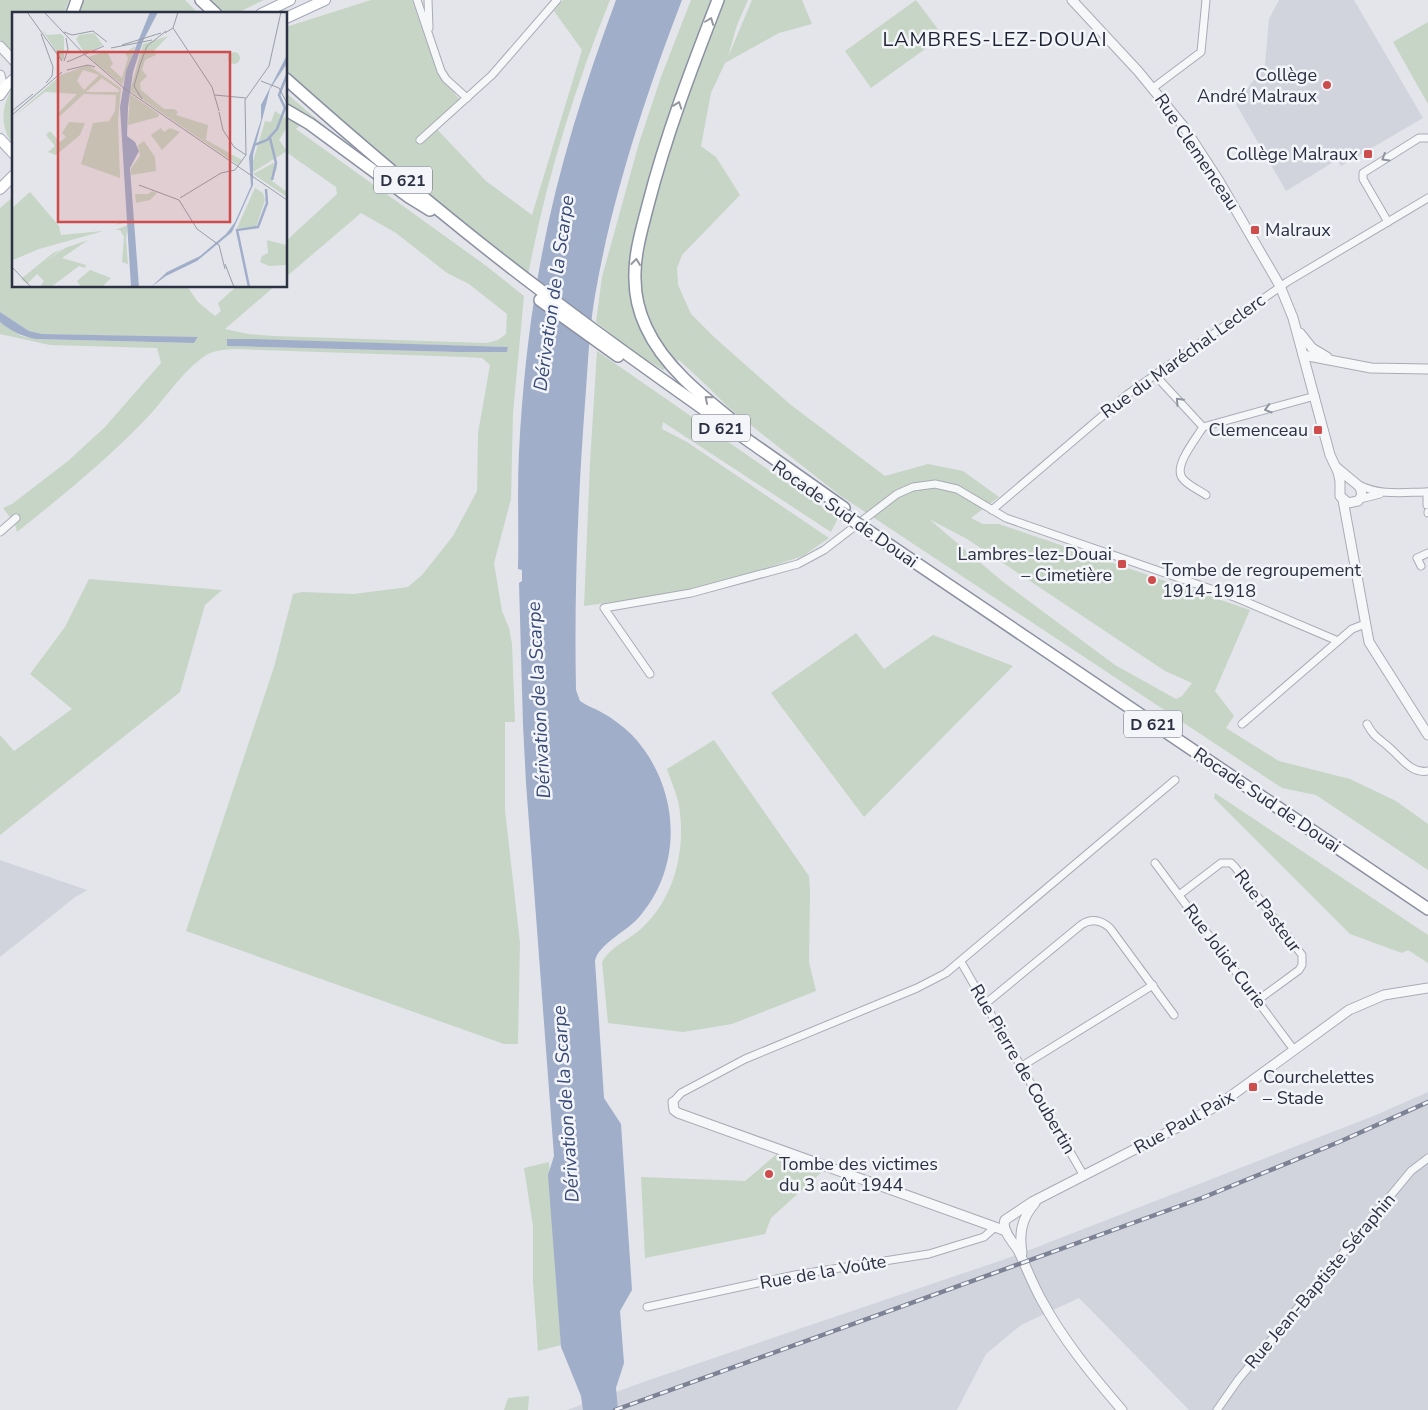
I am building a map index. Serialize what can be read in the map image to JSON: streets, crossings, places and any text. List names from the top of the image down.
{
  "streets": {
    "highway": ["D 621", "Rocade Sud de Douai"],
    "street": [
      "Rue Clemenceau",
      "Rue du Maréchal Leclerc",
      "Rue Pasteur",
      "Rue Joliot Curie",
      "Rue Pierre de Coubertin",
      "Rue Paul Paix",
      "Rue de la Voûte",
      "Rue Jean-Baptiste Séraphin"
    ]
  },
  "crossings": [
    ["Rue Clemenceau", "Rue du Maréchal Leclerc"],
    ["Rue Pasteur", "Rue Joliot Curie"],
    ["Rue Joliot Curie", "Rue Paul Paix"],
    ["Rue Pierre de Coubertin", "Rue Paul Paix"]
  ],
  "districts": ["LAMBRES-LEZ-DOUAI"],
  "water": ["Dérivation de la Scarpe"],
  "places": {
    "other": ["Collège André Malraux", "Tombe de regroupement 1914-1918", "Tombe des victimes du 3 août 1944"],
    "transit": [
      "Collège Malraux",
      "Malraux",
      "Clemenceau",
      "Lambres-lez-Douai – Cimetière",
      "Courchelettes – Stade"
    ]
  }
}
